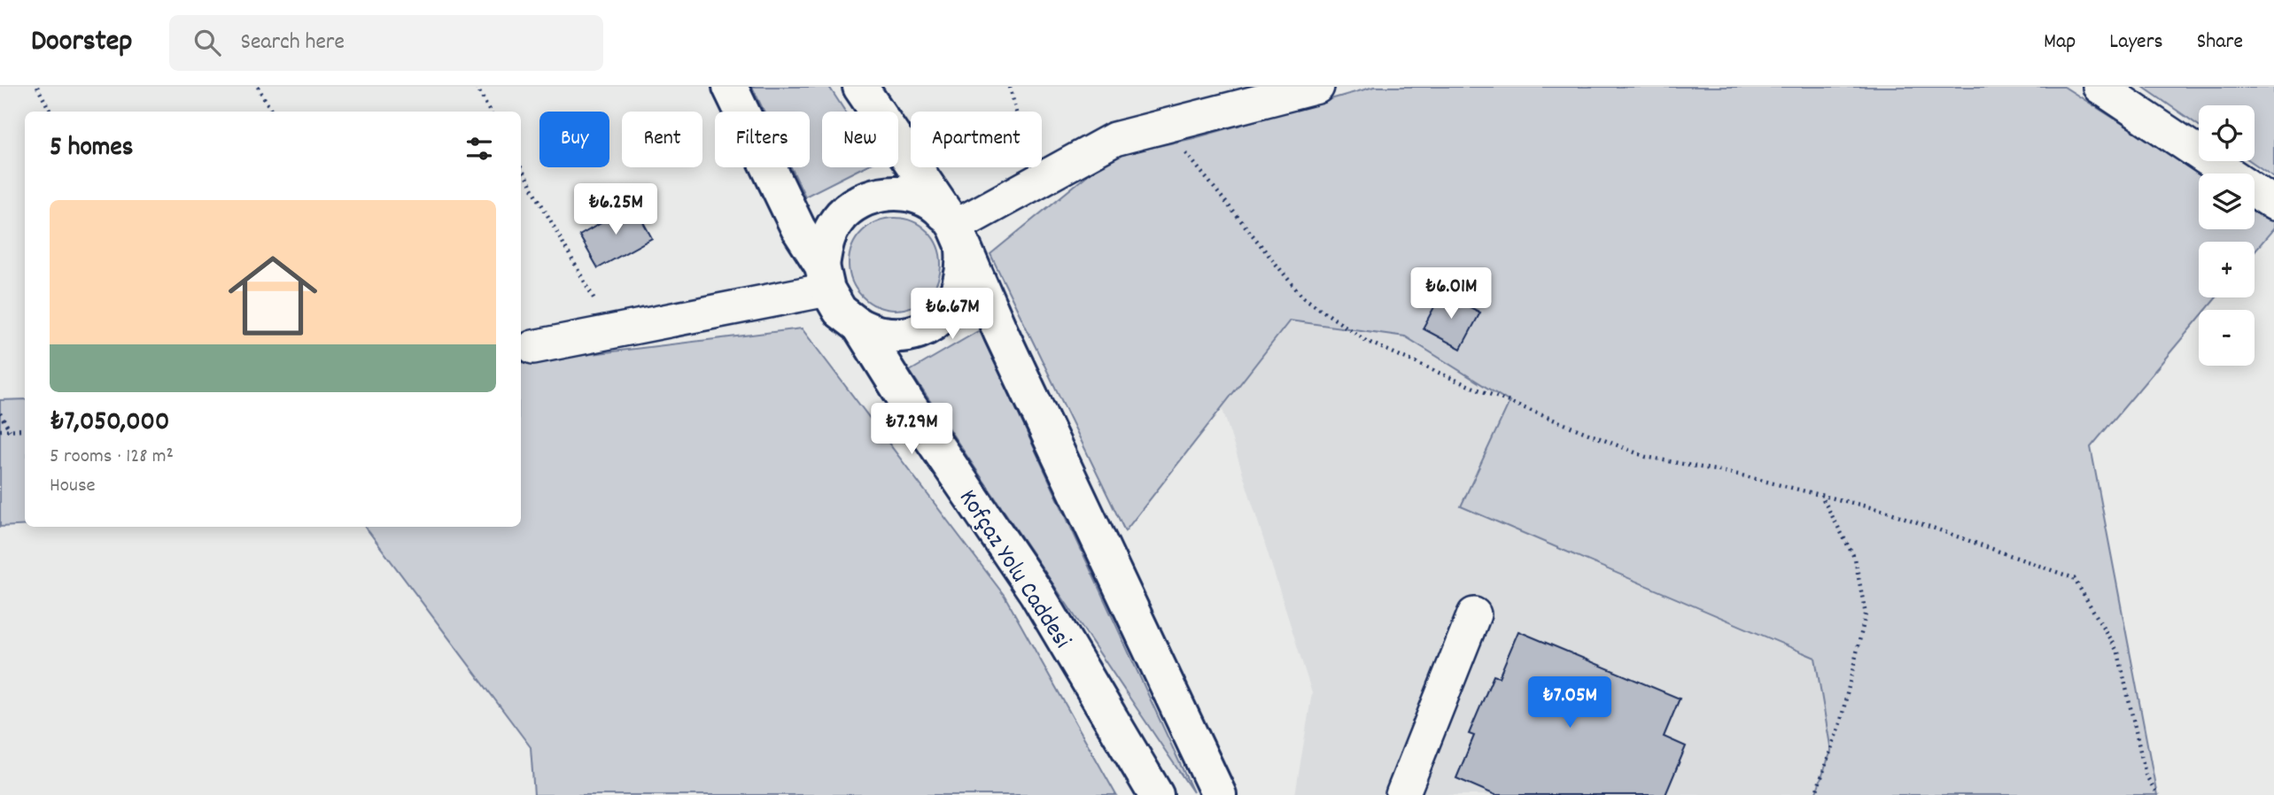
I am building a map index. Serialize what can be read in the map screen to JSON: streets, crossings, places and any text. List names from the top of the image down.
{
  "streets": {
    "main road": ["Kofçaz Yolu Caddesi"]
  },
  "page": {
    "header": "Doorstep",
    "search": "Search here",
    "nav": ["Map", "Layers", "Share"],
    "map_buttons": ["+", "−"],
    "chip": [
      "Buy",
      "Rent",
      "Filters",
      "New",
      "Apartment"
    ],
    "heading": "5 homes",
    "price": [
      "₺6.25M",
      "₺6.01M",
      "₺6.67M",
      "₺7.29M",
      "₺7.05M"
    ],
    "list": [
      {
        "name": "₺7,050,000",
        "note": "5 rooms · 128 m² · House"
      }
    ]
  }
}
